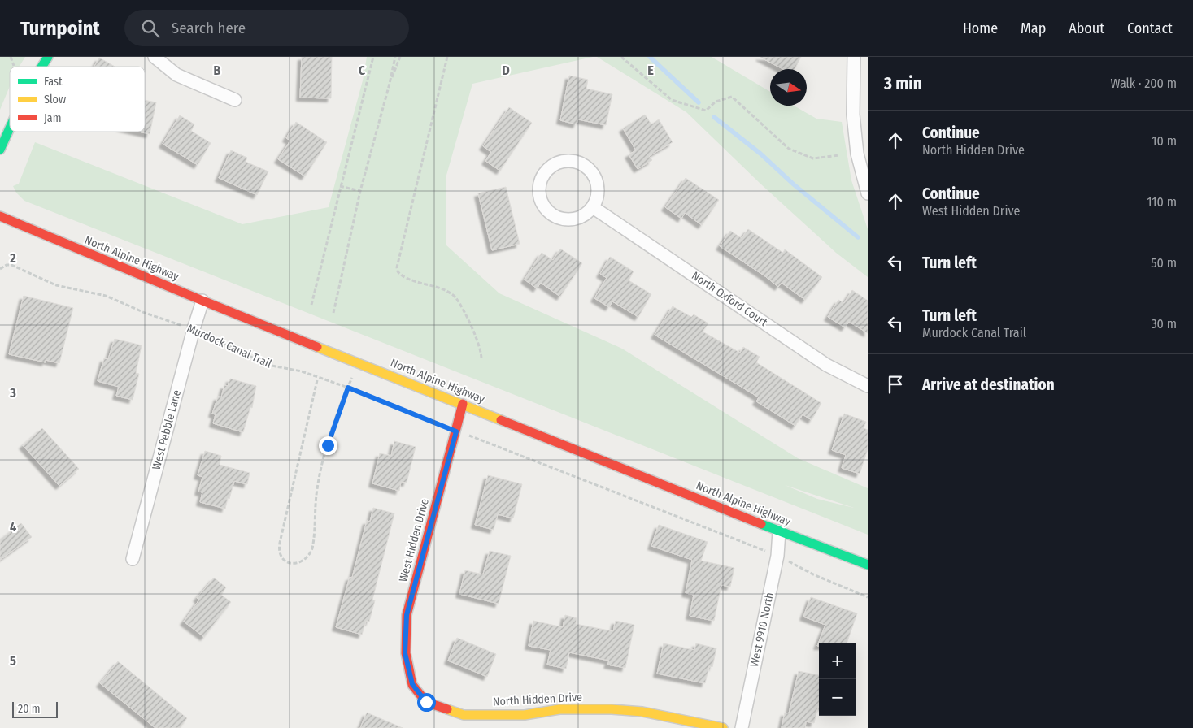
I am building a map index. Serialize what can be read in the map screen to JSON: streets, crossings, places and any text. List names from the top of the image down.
{
  "streets": {
    "main road": ["North Alpine Highway", "West Hidden Drive", "North Hidden Drive"],
    "street": ["North Oxford Court", "West Pebble Lane", "West 9910 North"],
    "path": ["Murdock Canal Trail"]
  },
  "crossings": [
    ["North Alpine Highway", "West Pebble Lane"],
    ["North Alpine Highway", "West Hidden Drive"],
    ["North Alpine Highway", "West 9910 North"],
    ["Murdock Canal Trail", "West Pebble Lane"],
    ["Murdock Canal Trail", "West Hidden Drive"],
    ["Murdock Canal Trail", "West 9910 North"],
    ["West Hidden Drive", "North Hidden Drive"]
  ],
  "legend": ["Fast", "Slow", "Jam"],
  "scale_bar": "20 m",
  "north": "right",
  "page": {
    "header": "Turnpoint",
    "search": "Search here",
    "nav": [
      "Home",
      "Map",
      "About",
      "Contact"
    ],
    "heading": ["3 min", "Walk · 200 m"],
    "list": [
      ["Continue", "North Hidden Drive", "10 m"],
      ["Continue", "West Hidden Drive", "110 m"],
      ["Turn left", "50 m"],
      ["Turn left", "Murdock Canal Trail", "30 m"],
      "Arrive at destination"
    ],
    "map_buttons": ["+", "−"],
    "scale": "20 m"
  },
  "grid": {
    "columns": [
      "B",
      "C",
      "D",
      "E"
    ],
    "rows": [
      "2",
      "3",
      "4",
      "5"
    ]
  }
}
